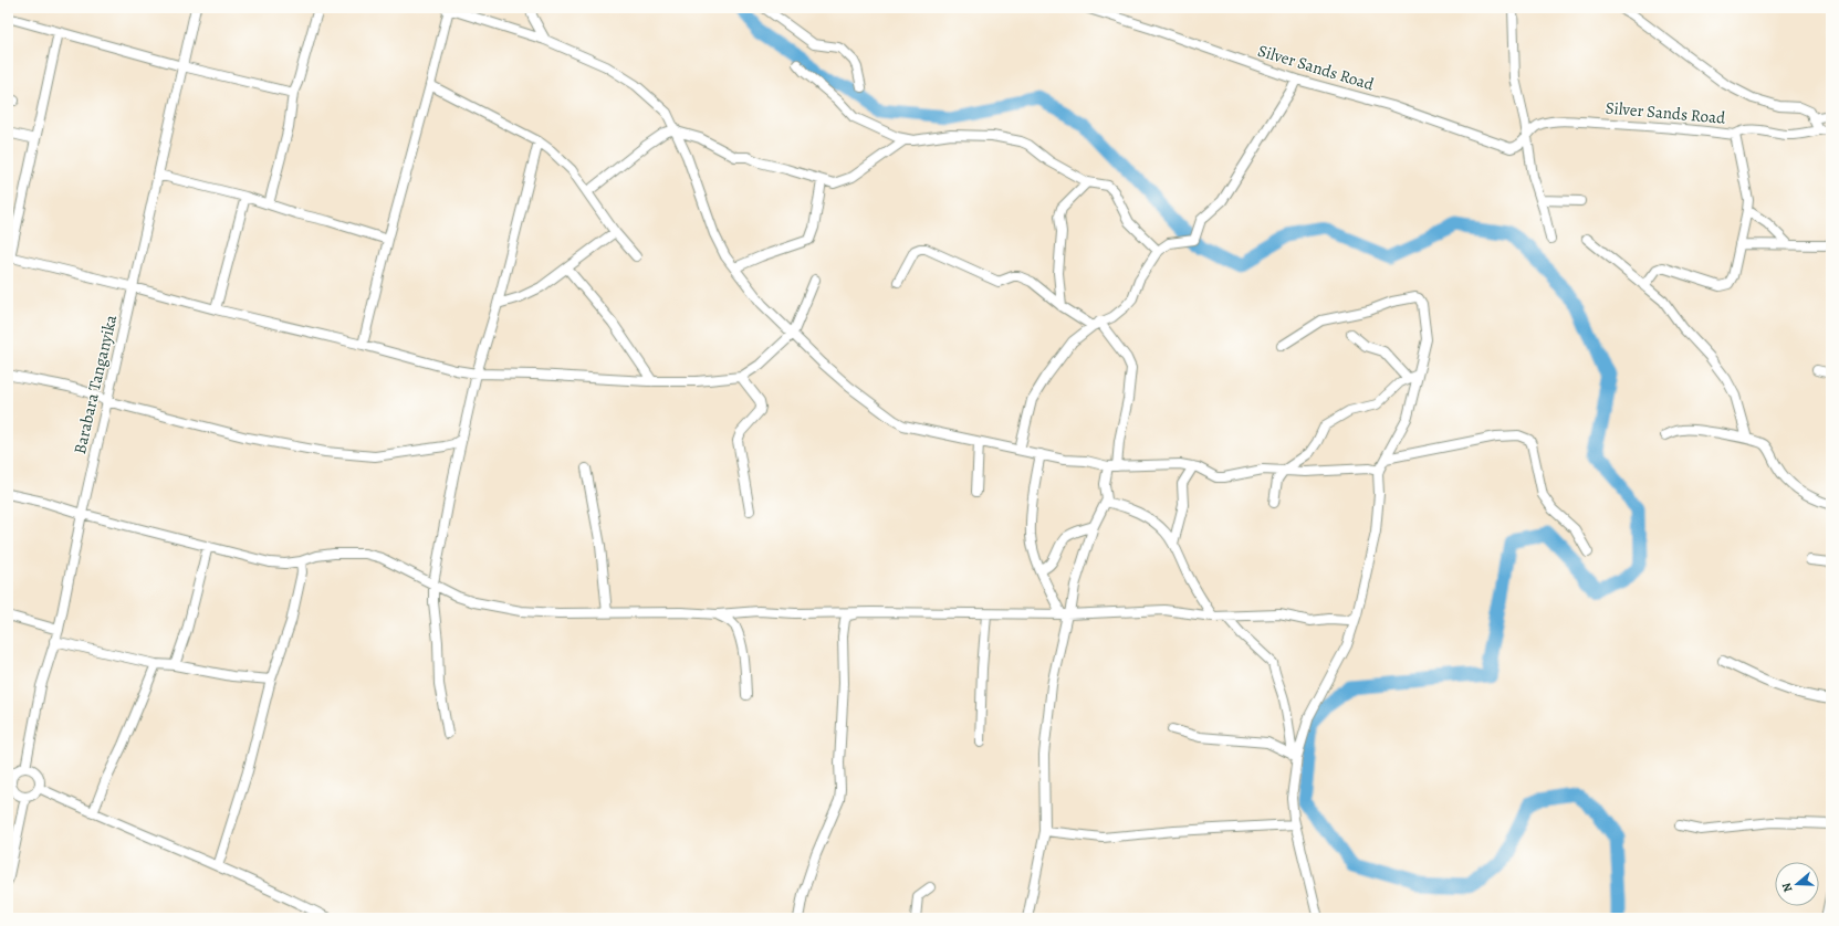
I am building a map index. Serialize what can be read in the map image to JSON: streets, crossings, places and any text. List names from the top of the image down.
{
  "streets": {
    "street": ["Silver Sands Road", "Barabara Tanganyika"]
  },
  "north": "left"
}
